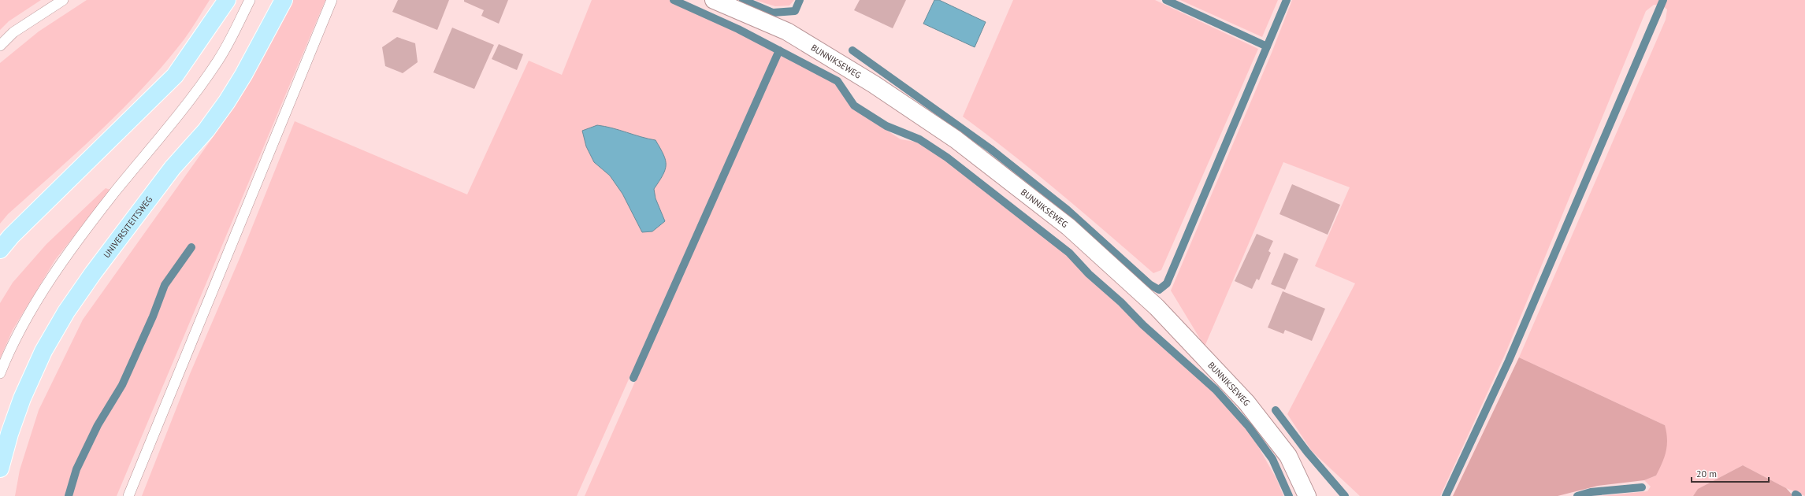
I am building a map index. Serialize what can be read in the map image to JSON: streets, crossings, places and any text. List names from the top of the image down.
{
  "streets": {
    "main road": ["UNIVERSITEITSWEG"],
    "street": ["BUNNIKSEWEG"]
  },
  "scale_bar": "20 m"
}
